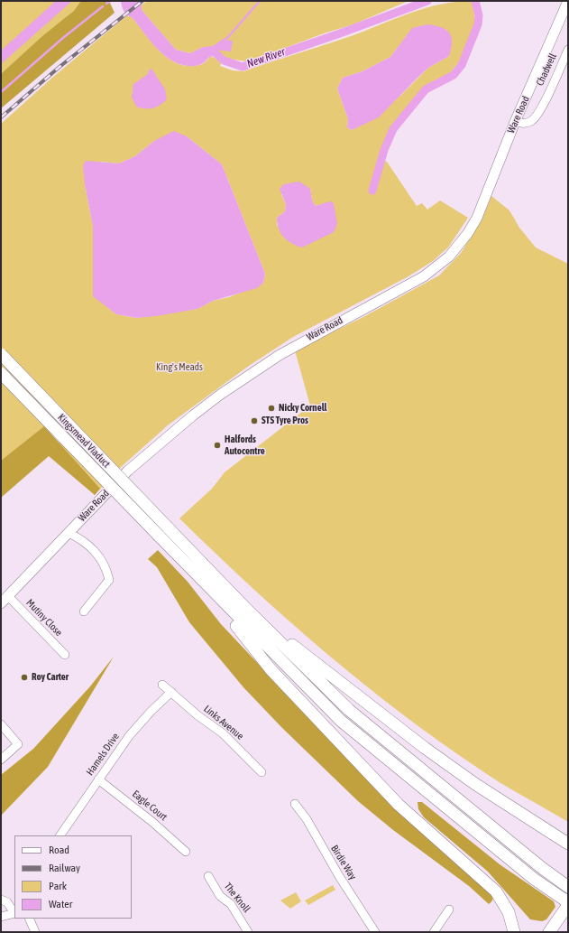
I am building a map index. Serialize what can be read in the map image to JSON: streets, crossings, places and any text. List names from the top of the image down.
{
  "streets": {
    "highway": ["Kingsmead Viaduct"],
    "main road": ["Ware Road"],
    "street": [
      "Chadwell",
      "Mutiny Close",
      "Links Avenue",
      "Hamels Drive",
      "Eagle Court",
      "Birdie Way",
      "The Knoll"
    ]
  },
  "crossings": [
    ["Chadwell", "Ware Road"],
    ["Ware Road", "Mutiny Close"],
    ["Links Avenue", "Hamels Drive"],
    ["Hamels Drive", "Eagle Court"]
  ],
  "water": ["New River"],
  "parks": ["King's Meads"],
  "places": [
    "Nicky Cornell",
    "STS Tyre Pros",
    "Halfords Autocentre",
    "Roy Carter"
  ],
  "legend": [
    "Road",
    "Railway",
    "Park",
    "Water"
  ]
}
